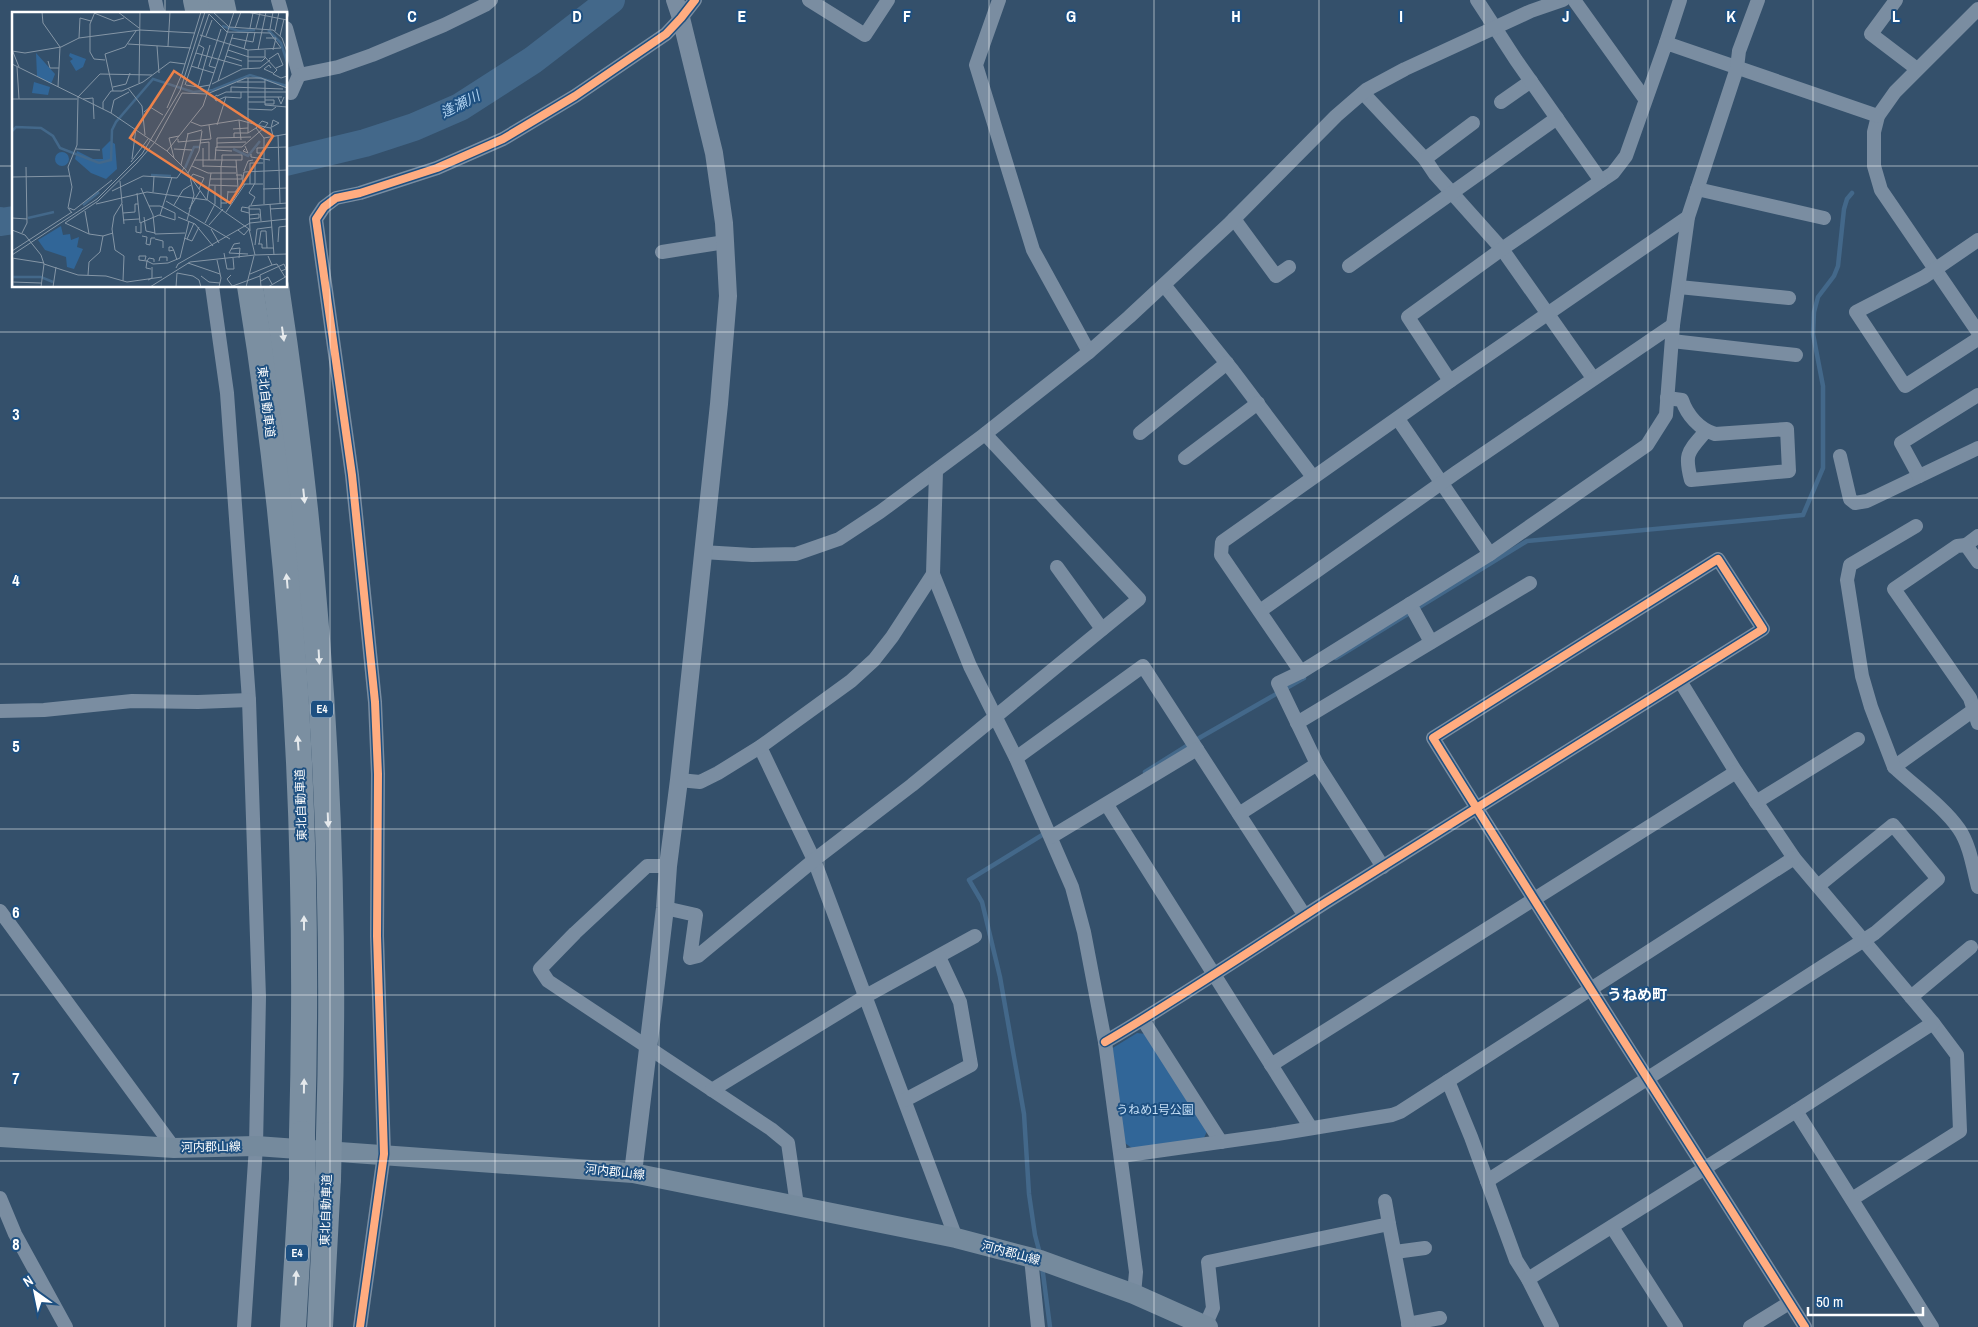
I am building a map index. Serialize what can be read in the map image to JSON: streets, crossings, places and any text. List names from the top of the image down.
{
  "streets": {
    "highway": ["東北自動車道", "E4"],
    "main road": ["河内郡山線"]
  },
  "districts": ["うねめ町"],
  "water": ["逢瀬川"],
  "parks": ["うねめ1号公園"],
  "scale_bar": "50 m",
  "north": "top left",
  "grid": {
    "columns": [
      "C",
      "D",
      "E",
      "F",
      "G",
      "H",
      "I",
      "J",
      "K",
      "L"
    ],
    "rows": [
      "3",
      "4",
      "5",
      "6",
      "7",
      "8"
    ]
  }
}
